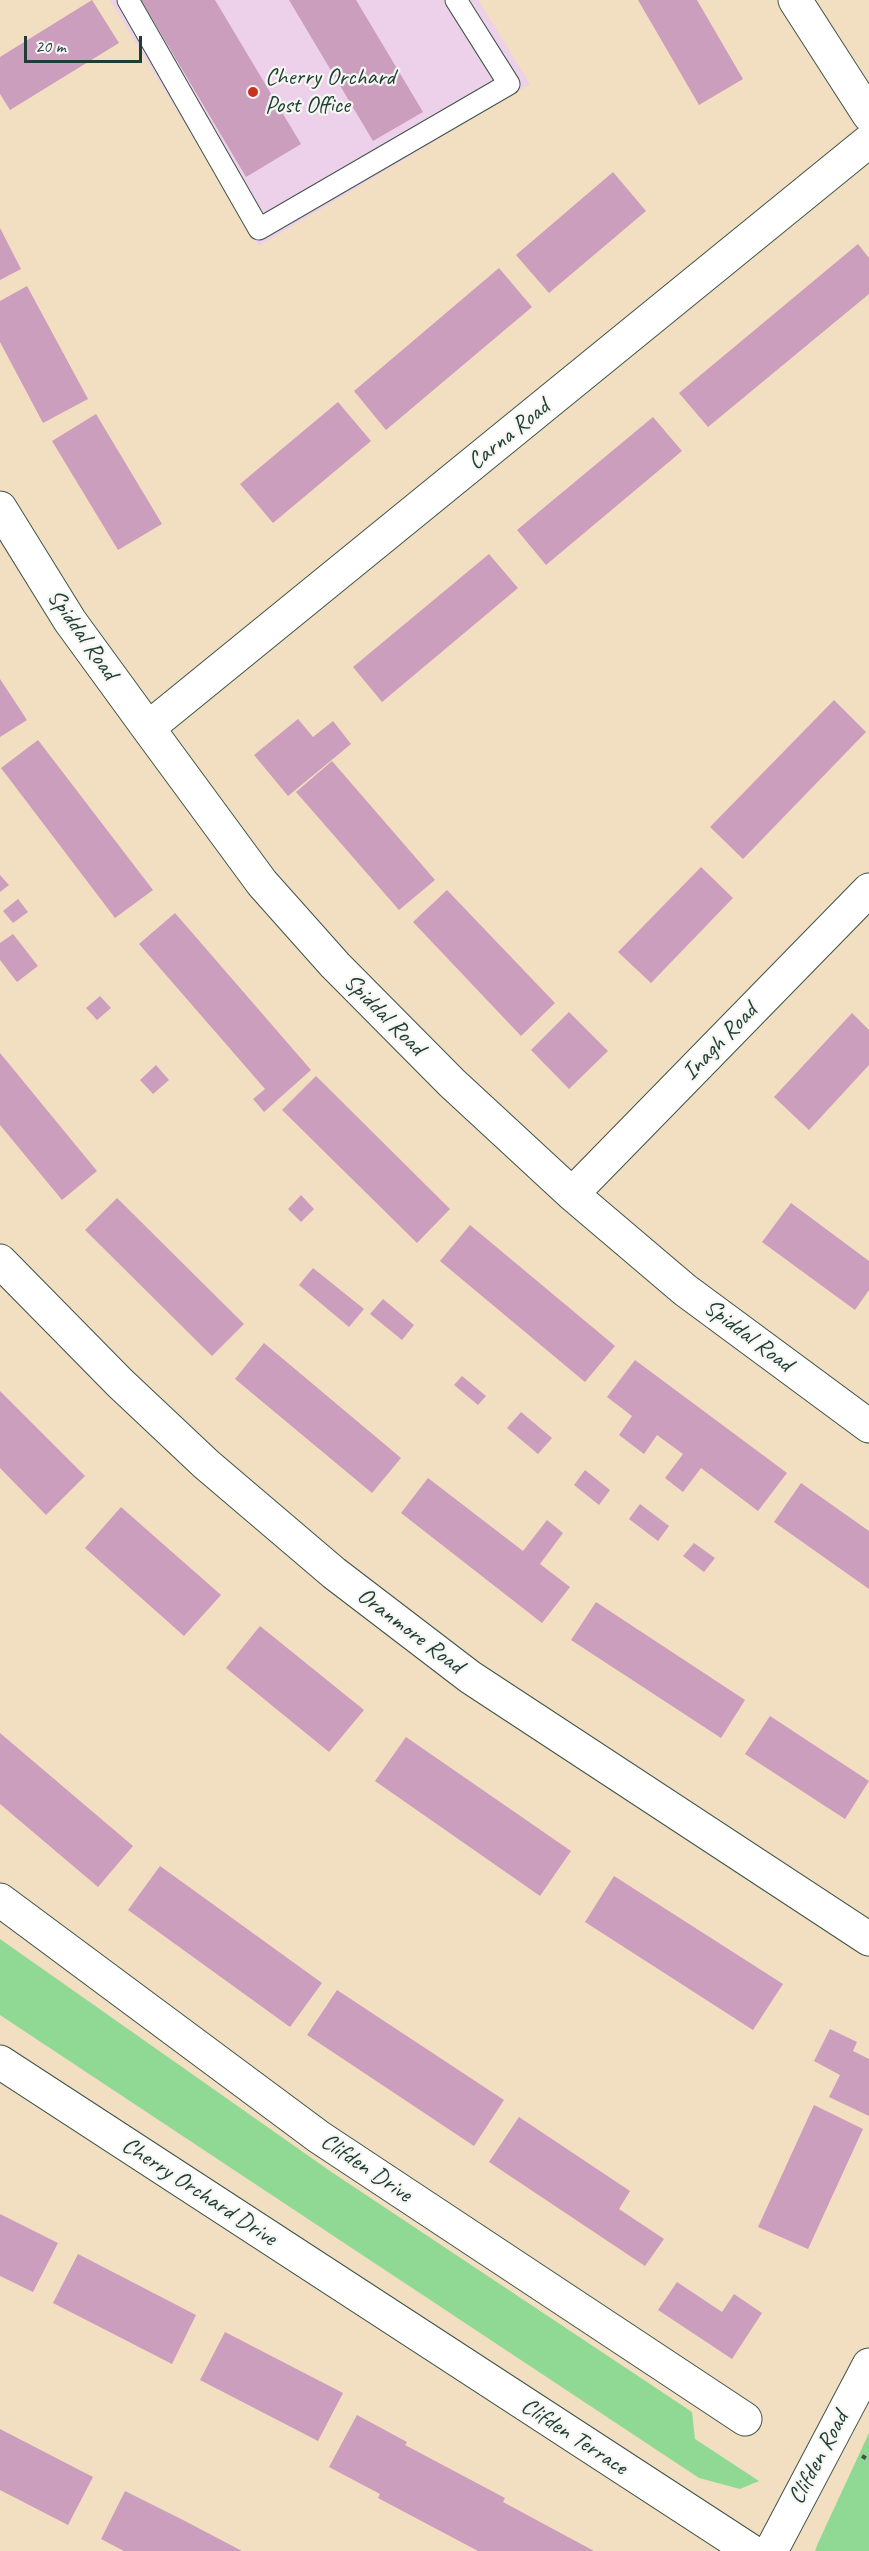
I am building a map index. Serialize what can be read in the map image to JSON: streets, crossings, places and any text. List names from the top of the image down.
{
  "streets": {
    "street": [
      "Carna Road",
      "Spiddal Road",
      "Inagh Road",
      "Oranmore Road",
      "Clifden Drive",
      "Cherry Orchard Drive",
      "Clifden Terrace",
      "Clifden Road"
    ]
  },
  "crossings": [
    ["Carna Road", "Spiddal Road"],
    ["Spiddal Road", "Inagh Road"],
    ["Cherry Orchard Drive", "Clifden Terrace"]
  ],
  "places": ["Cherry Orchard Post Office"],
  "scale_bar": "20 m"
}
